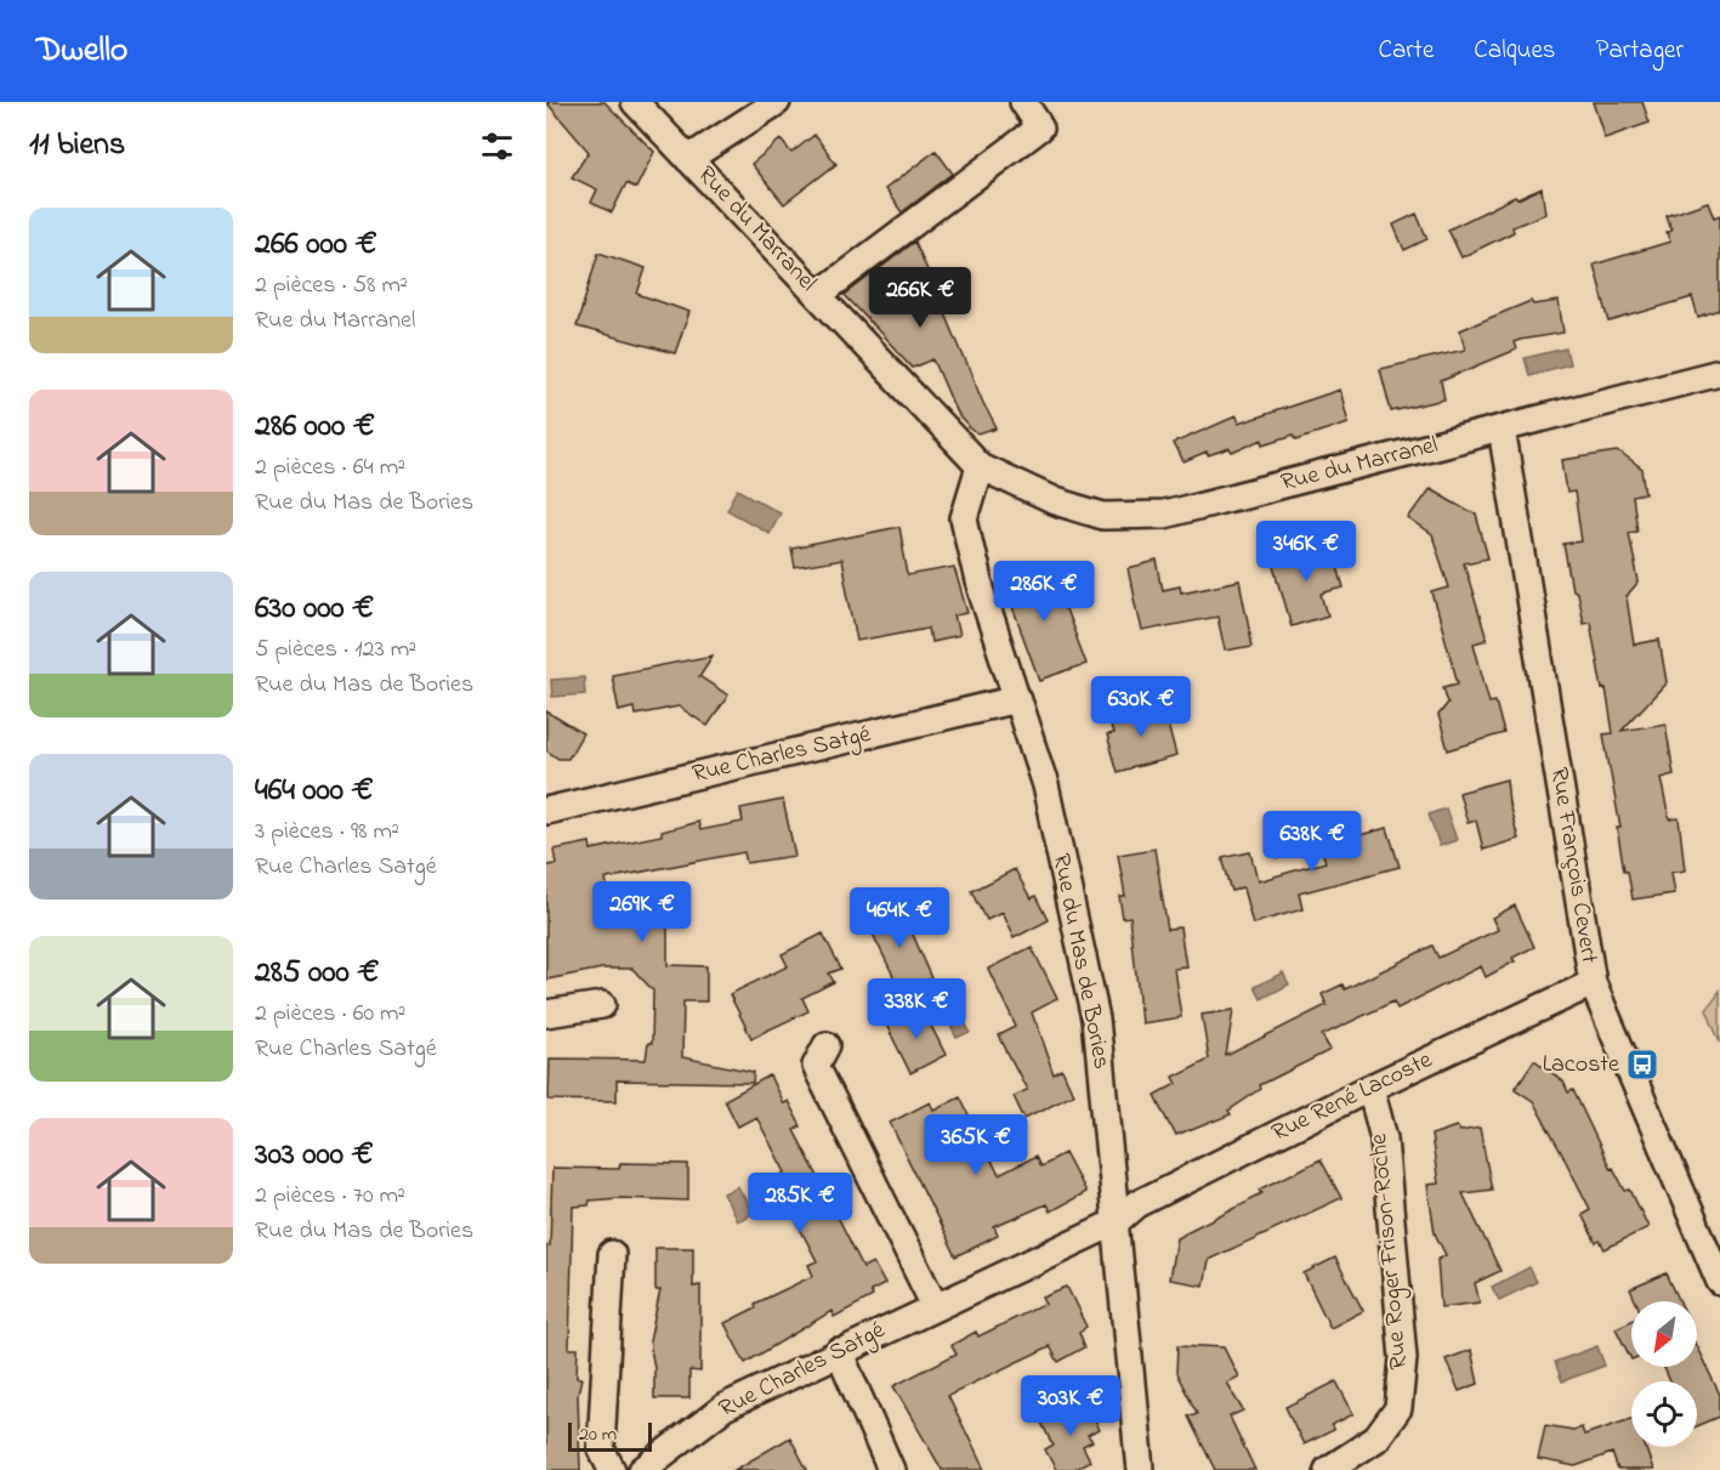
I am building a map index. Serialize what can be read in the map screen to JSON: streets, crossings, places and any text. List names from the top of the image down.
{
  "streets": {
    "street": [
      "Rue du Marranel",
      "Rue Charles Satgé",
      "Rue François Cevert",
      "Rue du Mas de Bories",
      "Rue René Lacoste",
      "Rue Roger Frison-Roche"
    ]
  },
  "crossings": [
    ["Rue du Marranel", "Rue François Cevert"],
    ["Rue du Marranel", "Rue du Mas de Bories"],
    ["Rue Charles Satgé", "Rue du Mas de Bories"],
    ["Rue Charles Satgé", "Rue René Lacoste"],
    ["Rue François Cevert", "Rue René Lacoste"],
    ["Rue du Mas de Bories", "Rue René Lacoste"],
    ["Rue René Lacoste", "Rue Roger Frison-Roche"]
  ],
  "places": {
    "bus stop": ["Lacoste"]
  },
  "scale_bar": "20 m",
  "north": "bottom left",
  "page": {
    "header": "Dwello",
    "nav": ["Carte", "Calques", "Partager"],
    "heading": "11 biens",
    "list": [
      {
        "name": "266 000 €",
        "note": "2 pièces · 58 m² · Rue du Marranel"
      },
      {
        "name": "286 000 €",
        "note": "2 pièces · 64 m² · Rue du Mas de Bories"
      },
      {
        "name": "630 000 €",
        "note": "5 pièces · 123 m² · Rue du Mas de Bories"
      },
      {
        "name": "464 000 €",
        "note": "3 pièces · 98 m² · Rue Charles Satgé"
      },
      {
        "name": "285 000 €",
        "note": "2 pièces · 60 m² · Rue Charles Satgé"
      },
      {
        "name": "303 000 €",
        "note": "2 pièces · 70 m² · Rue du Mas de Bories"
      }
    ],
    "price": [
      "266K €",
      "346K €",
      "286K €",
      "630K €",
      "638K €",
      "269K €",
      "464K €",
      "338K €",
      "365K €",
      "285K €",
      "303K €"
    ],
    "scale": "20 m"
  }
}
